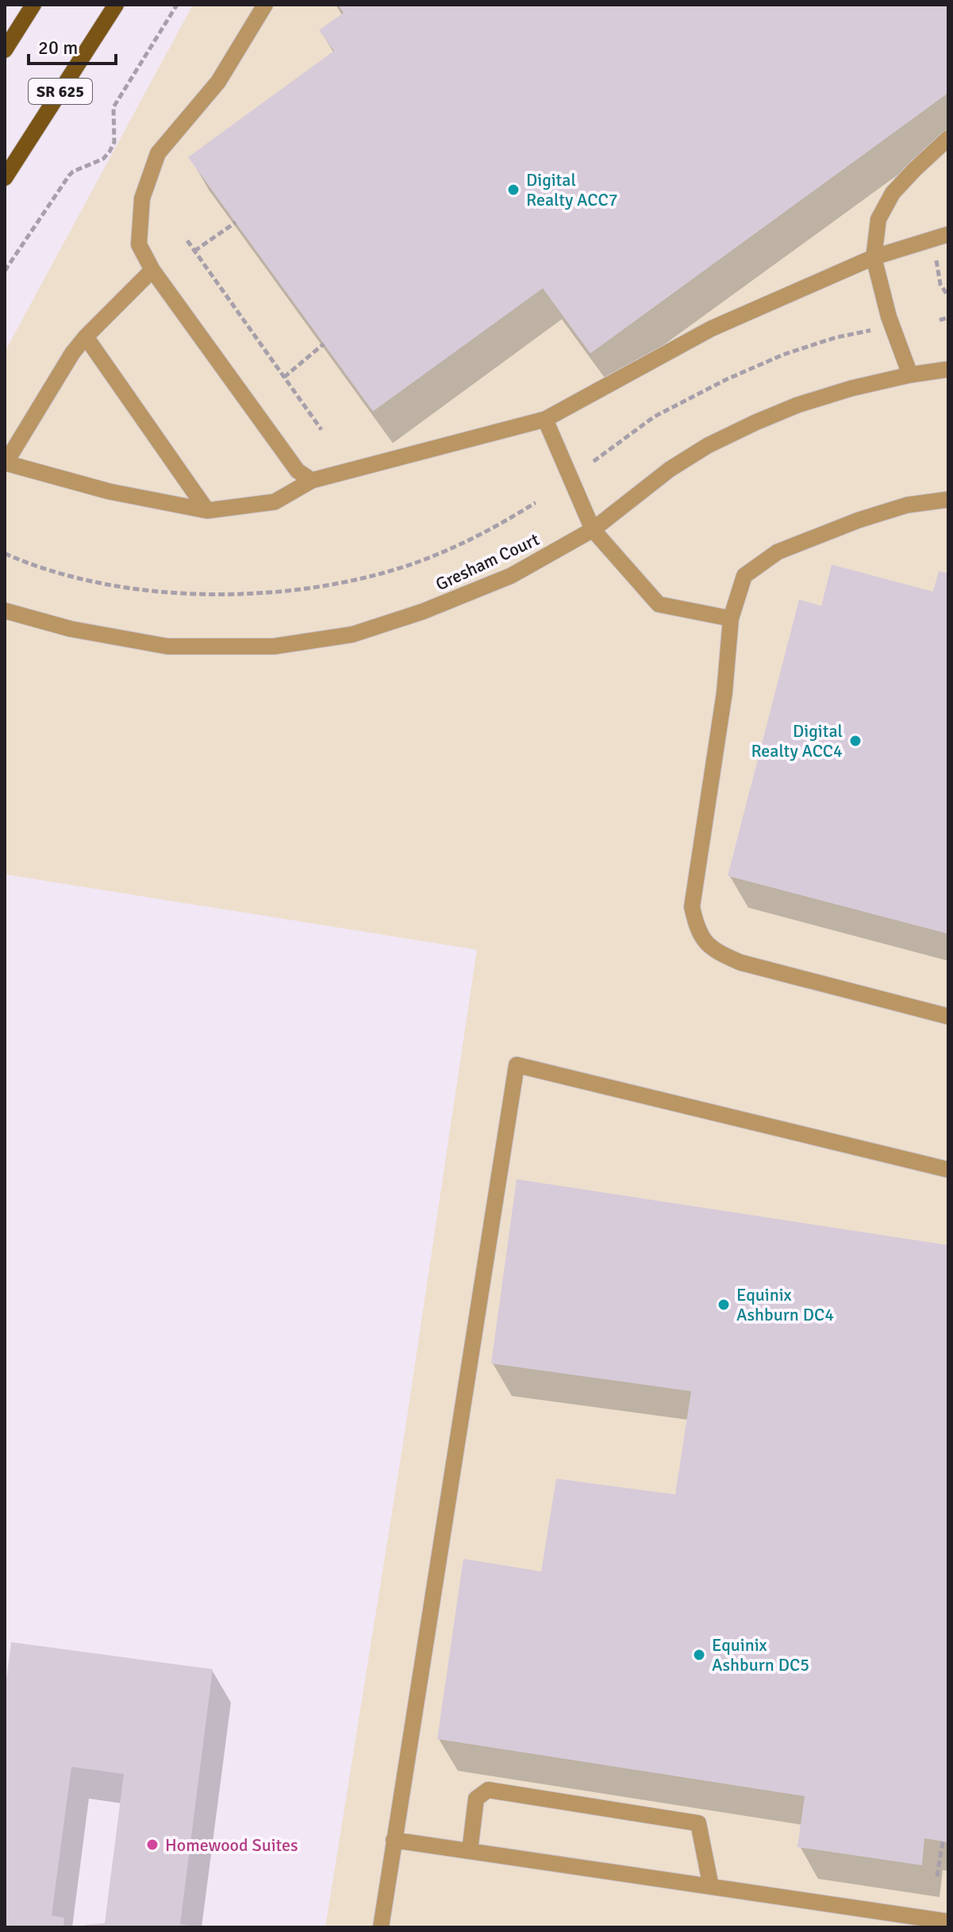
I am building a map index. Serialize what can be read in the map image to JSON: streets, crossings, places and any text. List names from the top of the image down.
{
  "streets": {
    "main road": ["SR 625"],
    "street": ["Gresham Court"]
  },
  "places": [
    "Digital Realty ACC7",
    "Digital Realty ACC4",
    "Equinix Ashburn DC4",
    "Equinix Ashburn DC5",
    "Homewood Suites"
  ],
  "scale_bar": "20 m"
}
